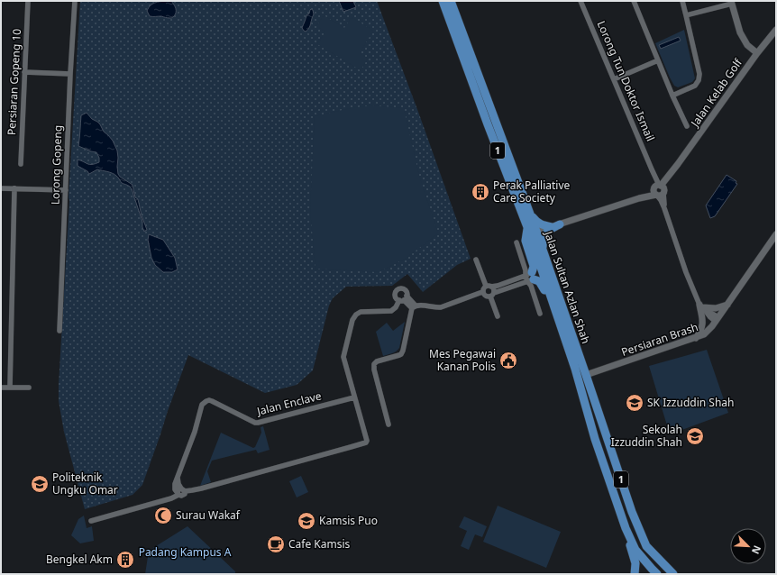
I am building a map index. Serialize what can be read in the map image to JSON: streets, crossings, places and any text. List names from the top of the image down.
{
  "streets": {
    "main road": ["1", "Jalan Sultan Azlan Shah"],
    "street": [
      "Lorong Tun Doktor Ismail",
      "Persiaran Gopeng 10",
      "Jalan Kelab Golf",
      "Lorong Gopeng",
      "Persiaran Brash",
      "Jalan Enclave"
    ]
  },
  "crossings": [
    ["Lorong Tun Doktor Ismail", "Jalan Kelab Golf"],
    ["Jalan Sultan Azlan Shah", "Persiaran Brash"]
  ],
  "parks": ["Padang Kampus A"],
  "places": {
    "building": ["Perak Palliative Care Society", "Bengkel Akm"],
    "public building": ["Mes Pegawai Kanan Polis"],
    "school or university": [
      "SK Izzuddin Shah",
      "Sekolah Izzuddin Shah",
      "Politeknik Ungku Omar",
      "Kamsis Puo"
    ],
    "mosque": ["Surau Wakaf"],
    "cafe": ["Cafe Kamsis"]
  },
  "north": "bottom right"
}
